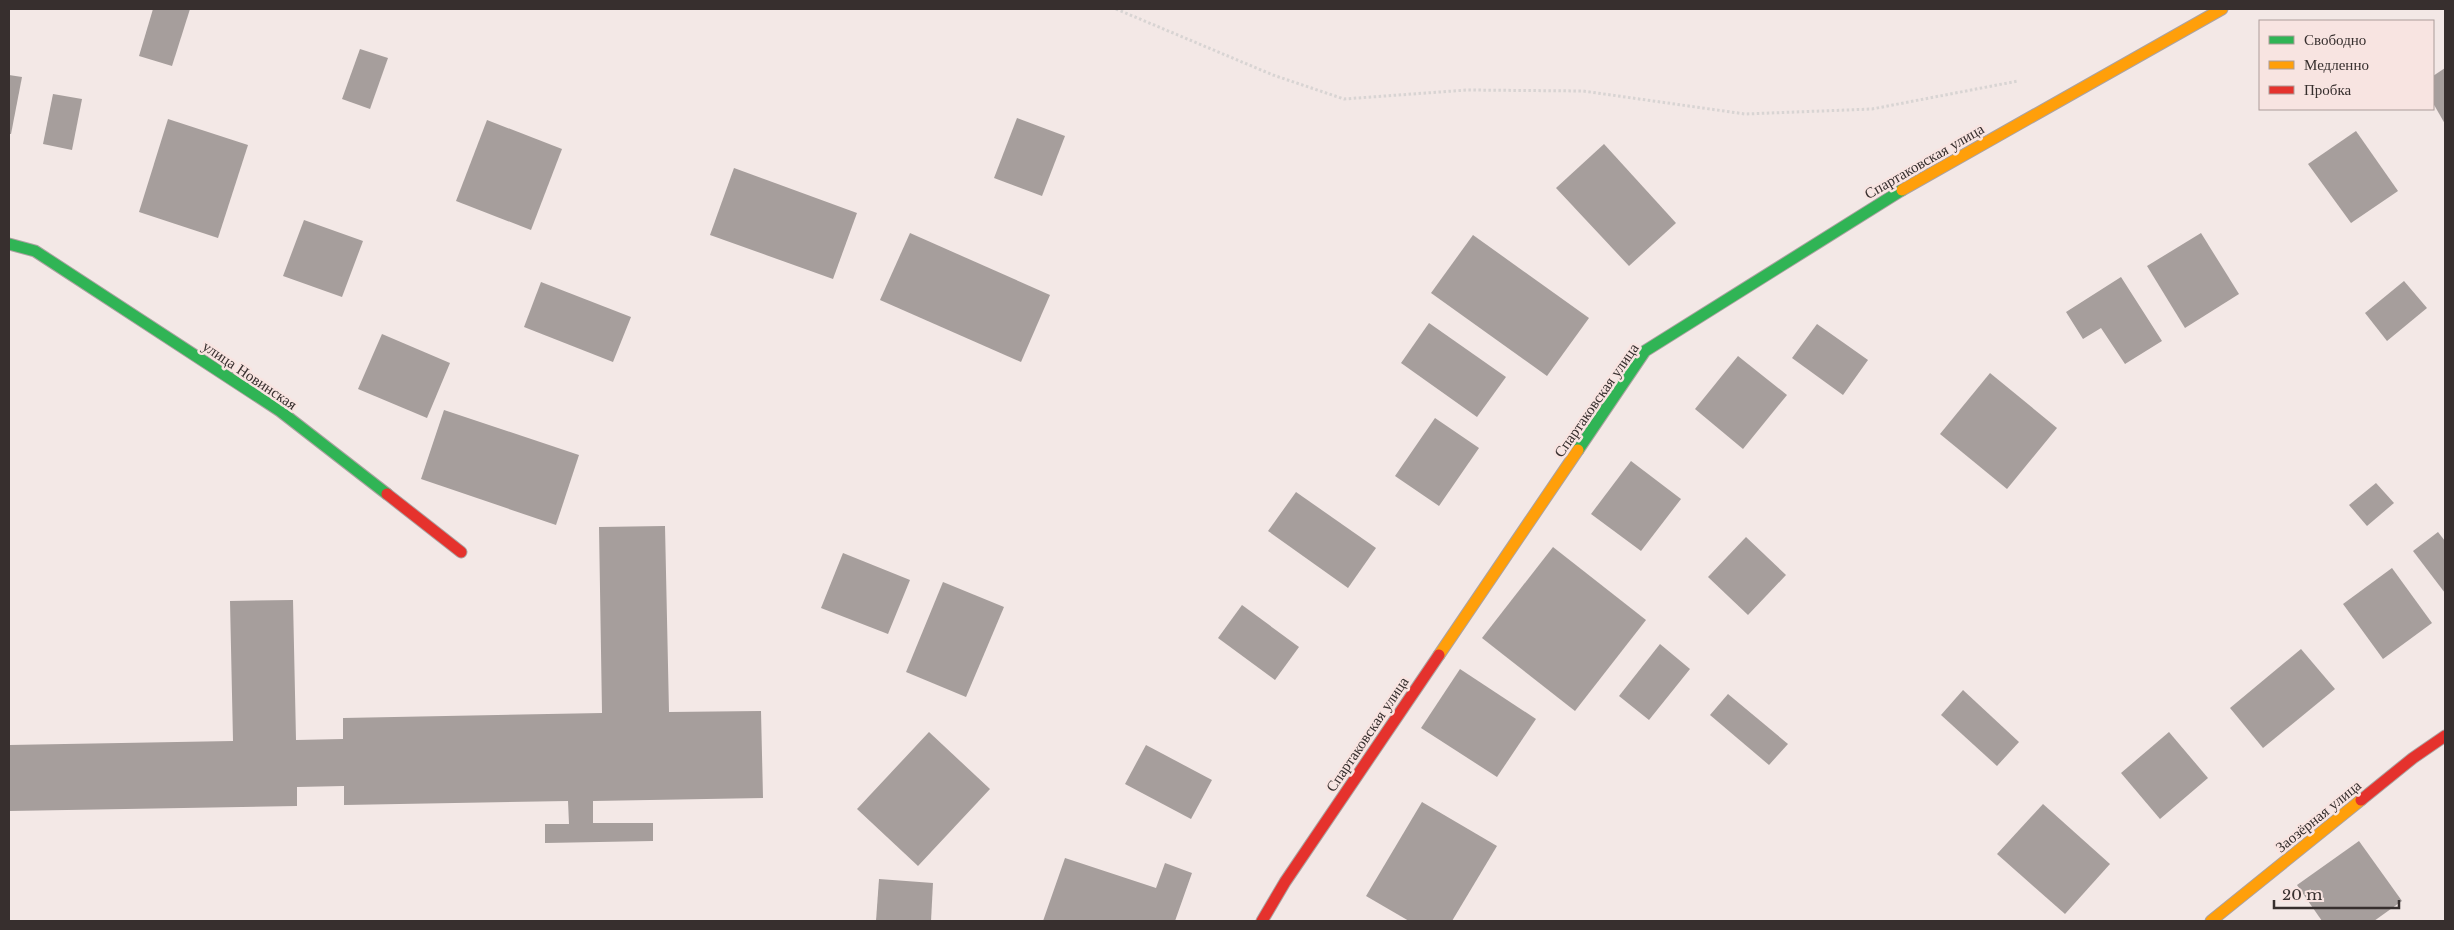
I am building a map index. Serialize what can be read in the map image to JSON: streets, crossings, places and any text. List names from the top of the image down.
{
  "streets": {
    "street": ["Спартаковская улица", "улица Новинская", "Заозёрная улица"]
  },
  "legend": ["Свободно", "Медленно", "Пробка"],
  "scale_bar": "20 m"
}
